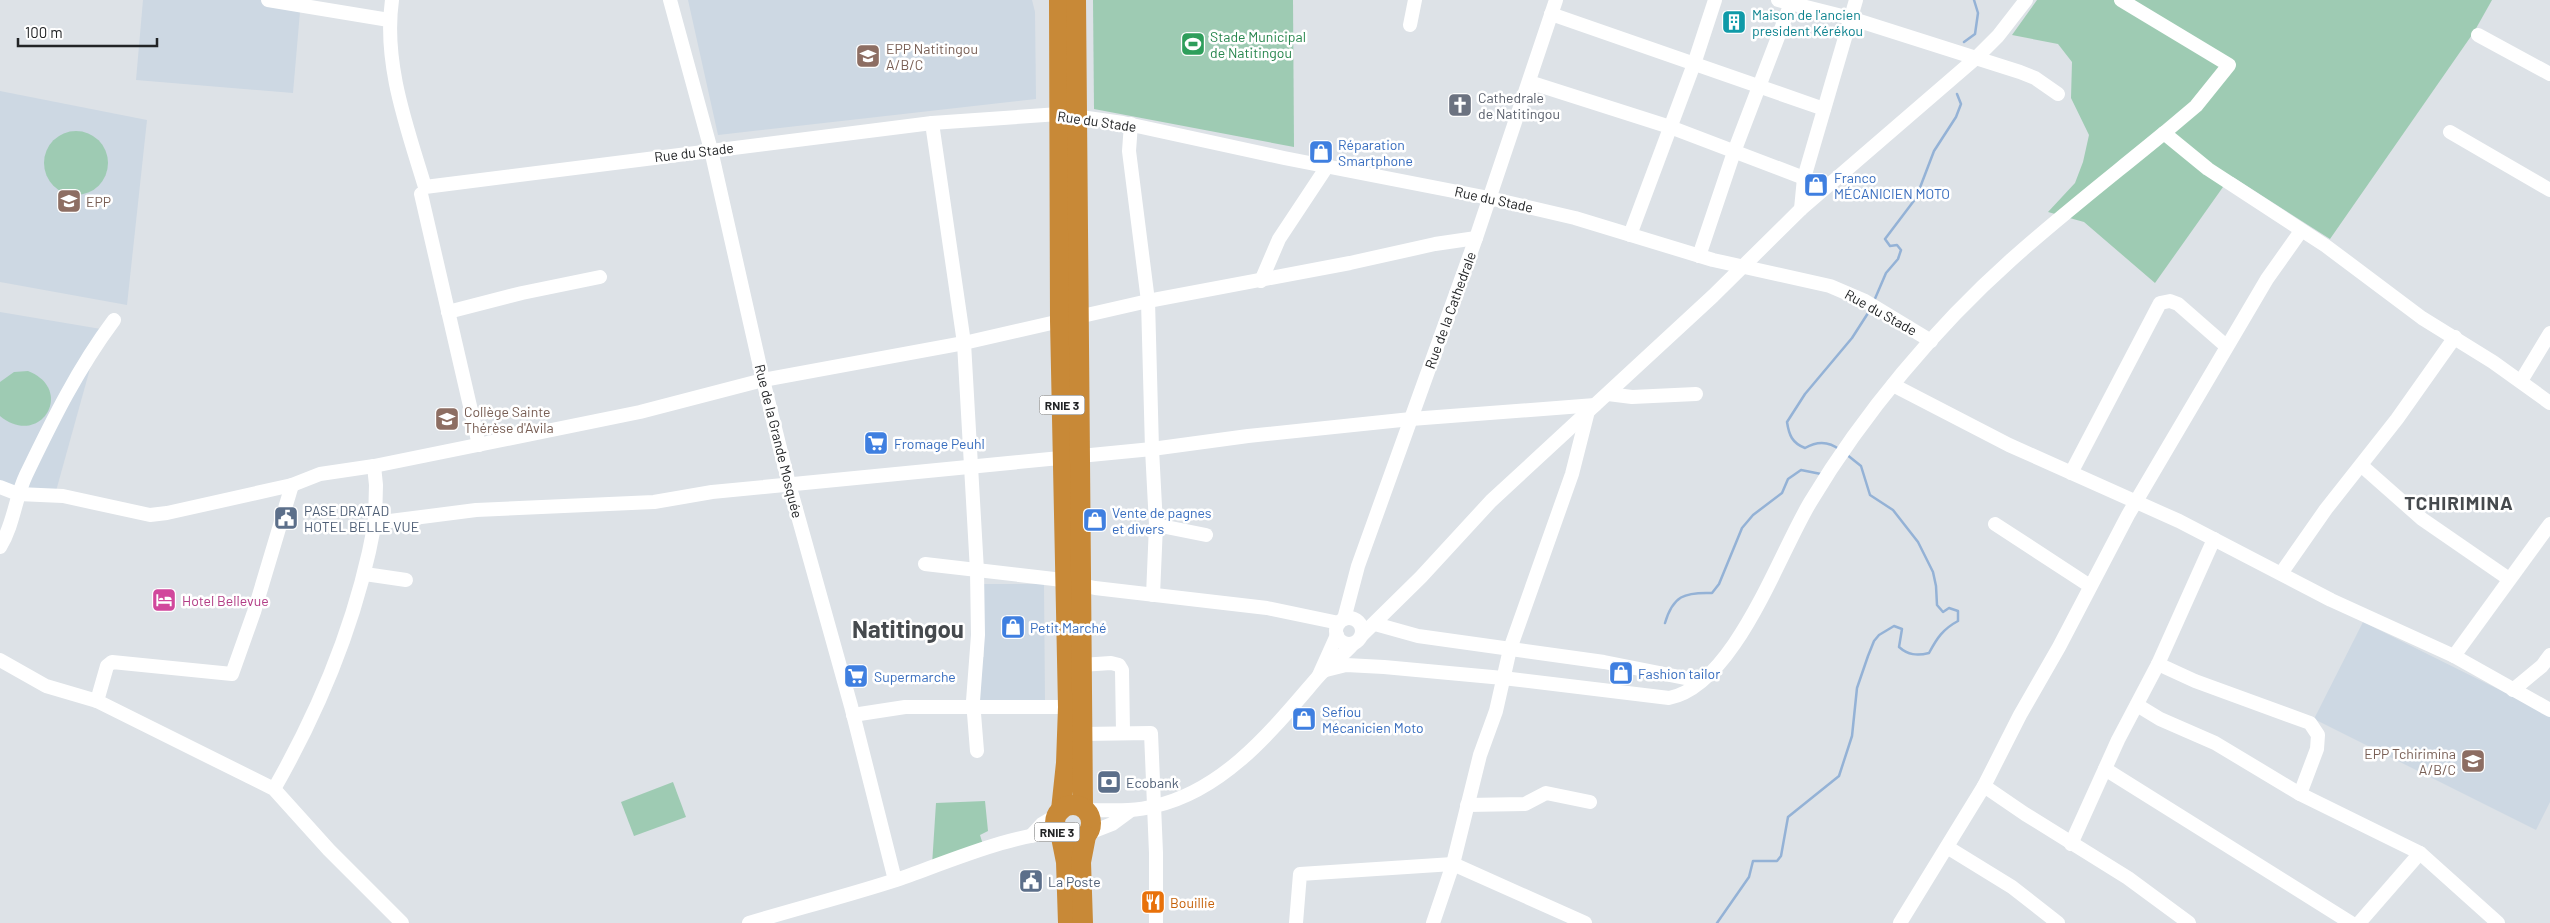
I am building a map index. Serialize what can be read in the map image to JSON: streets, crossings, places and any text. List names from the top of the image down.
{
  "streets": {
    "highway": ["RNIE 3"],
    "street": ["Rue du Stade", "Rue de la Cathedrale", "Rue de la Grande Mosquée"]
  },
  "crossings": [
    ["Rue du Stade", "Rue de la Cathedrale"],
    ["Rue du Stade", "RNIE 3"],
    ["Rue du Stade", "Rue de la Grande Mosquée"]
  ],
  "districts": ["TCHIRIMINA", "Natitingou"],
  "places": {
    "building": ["Maison de l'ancien president Kérékou"],
    "sports": ["Stade Municipal de Natitingou"],
    "school or university": [
      "EPP Natitingou A/B/C",
      "EPP",
      "Collège Sainte Thérèse d'Avila",
      "EPP Tchirimina A/B/C"
    ],
    "church": ["Cathedrale de Natitingou"],
    "shop": [
      "Réparation Smartphone",
      "Franco MÉCANICIEN MOTO",
      "Vente de pagnes et divers",
      "Petit Marché",
      "Fashion tailor",
      "Sefiou Mécanicien Moto"
    ],
    "supermarket": ["Fromage Peuhl", "Supermarche"],
    "public building": ["PASE DRATAD HOTEL BELLE VUE", "La Poste"],
    "hotel": ["Hotel Bellevue"],
    "bank": ["Ecobank"],
    "restaurant": ["Bouillie"]
  },
  "scale_bar": "100 m"
}
